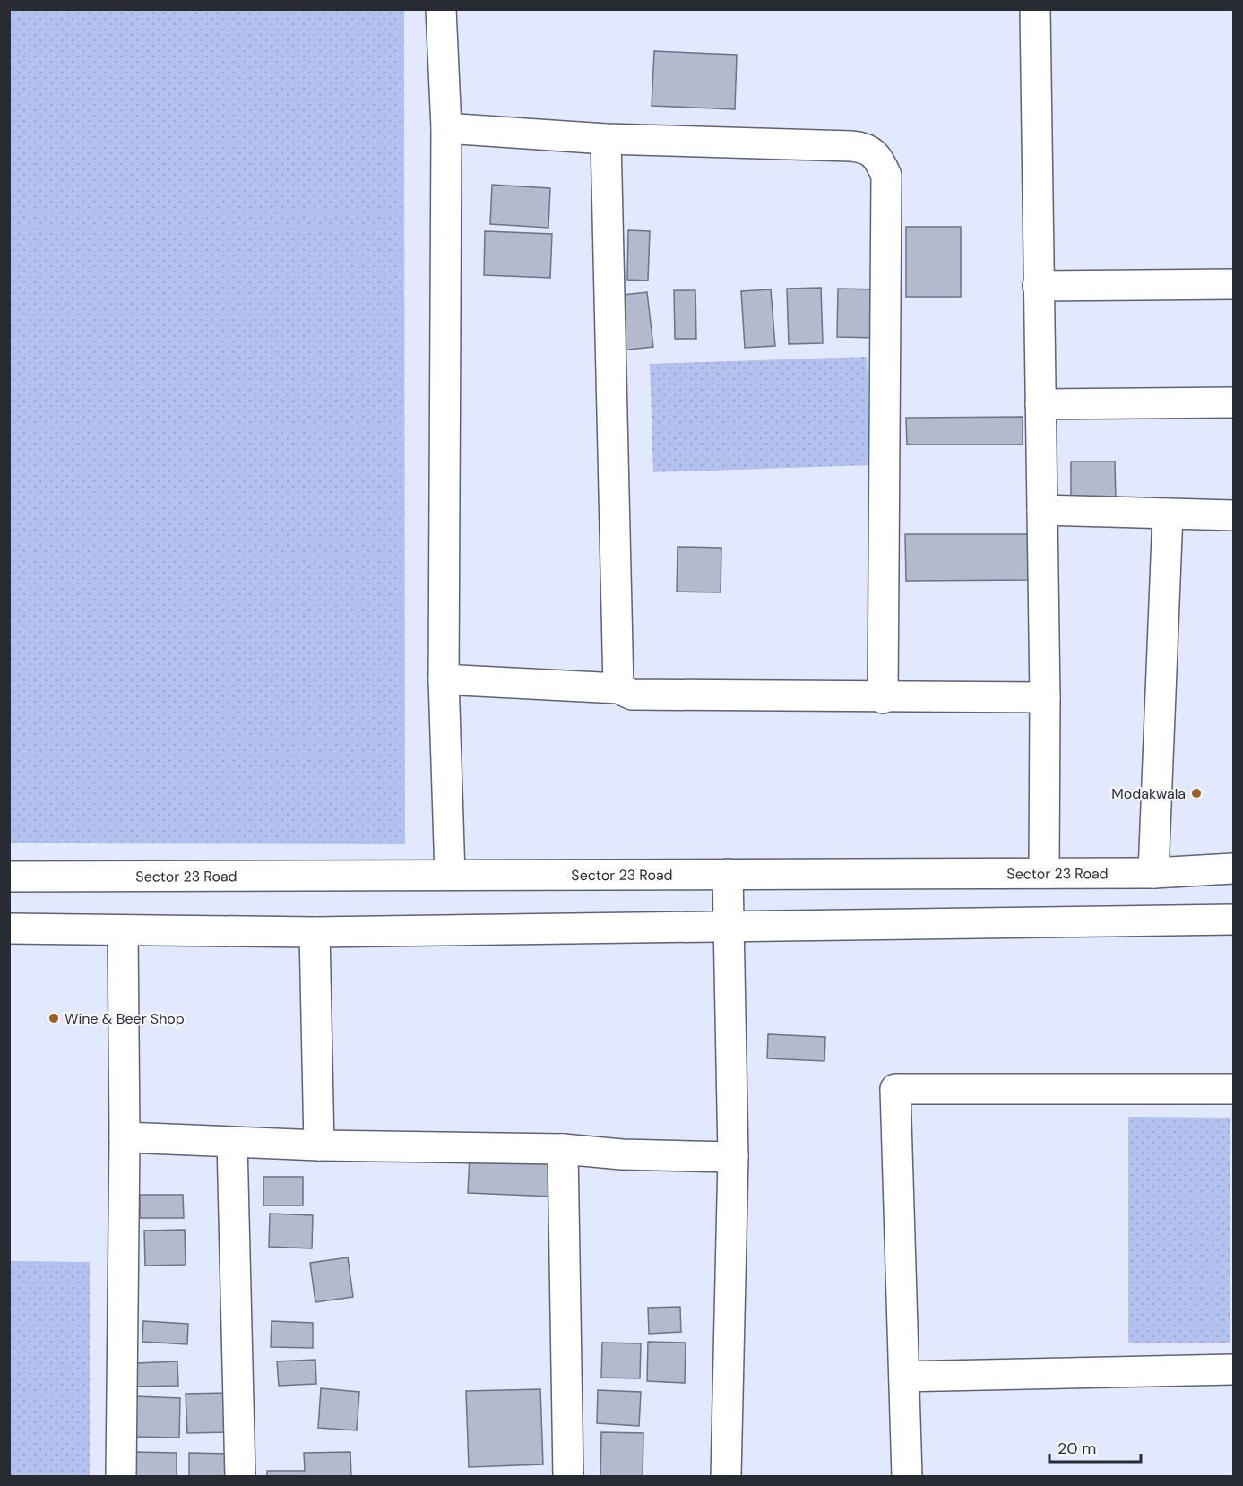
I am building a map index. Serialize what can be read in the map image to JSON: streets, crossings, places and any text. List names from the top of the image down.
{
  "streets": {
    "street": ["Sector 23 Road"]
  },
  "places": ["Modakwala", "Wine & Beer Shop"],
  "scale_bar": "20 m"
}
